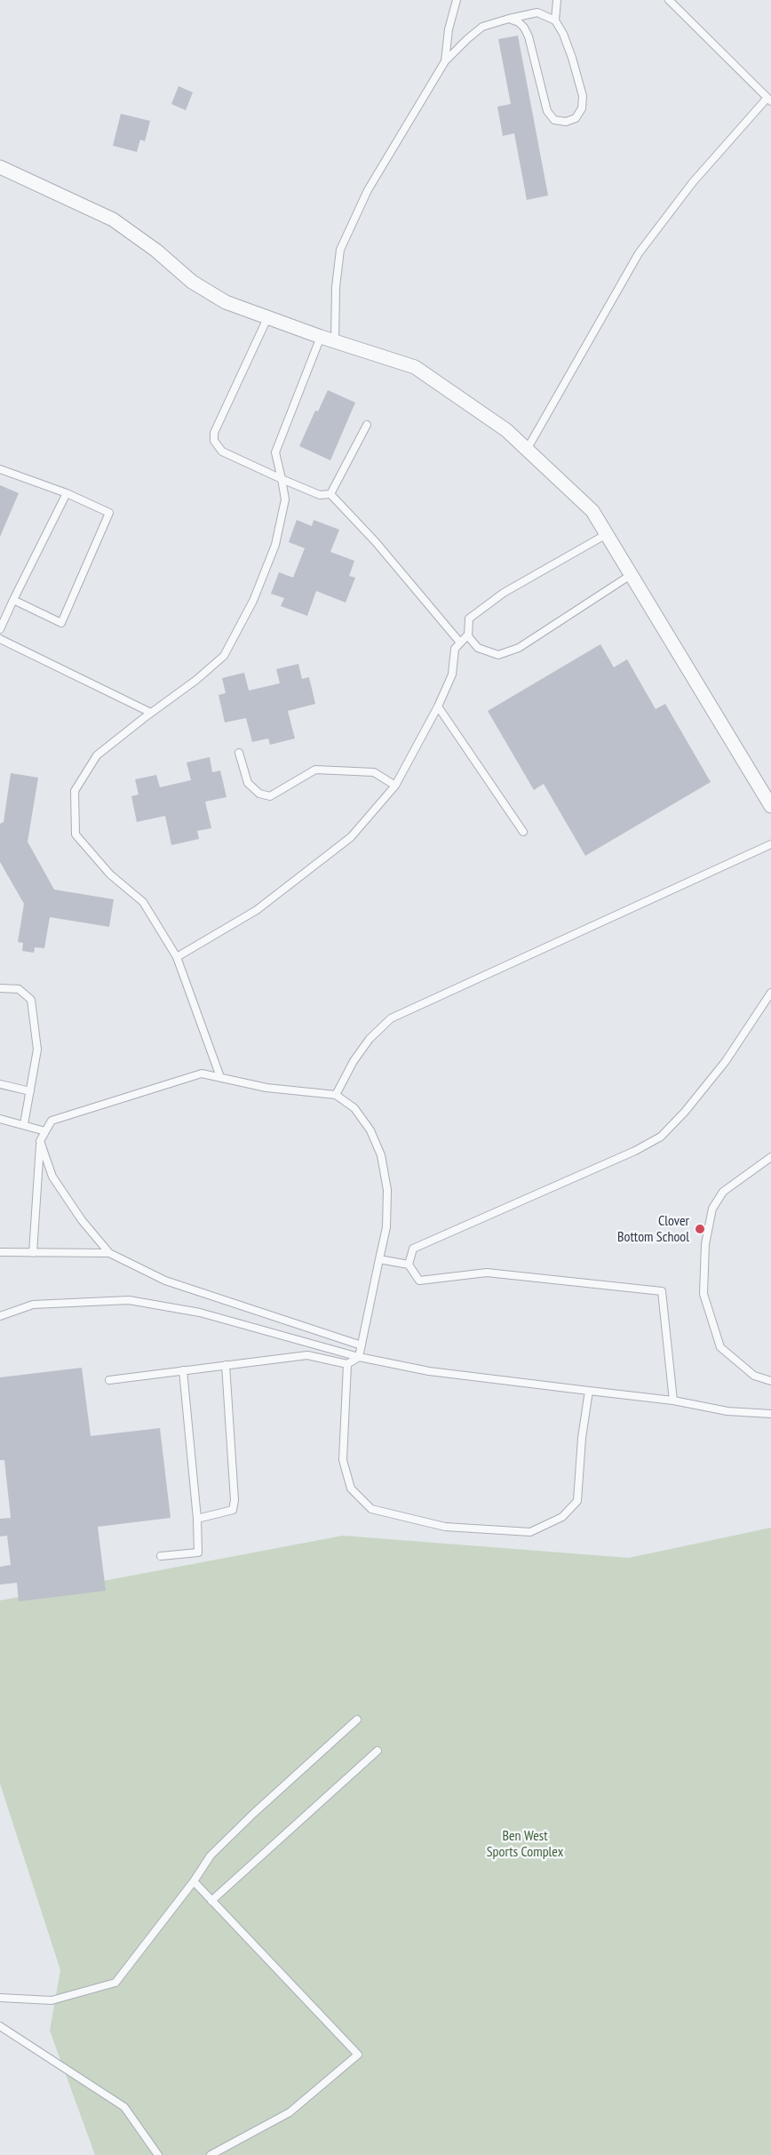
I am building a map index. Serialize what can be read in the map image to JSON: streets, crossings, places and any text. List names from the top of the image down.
{
  "parks": ["Ben West Sports Complex"],
  "places": ["Clover Bottom School"]
}
